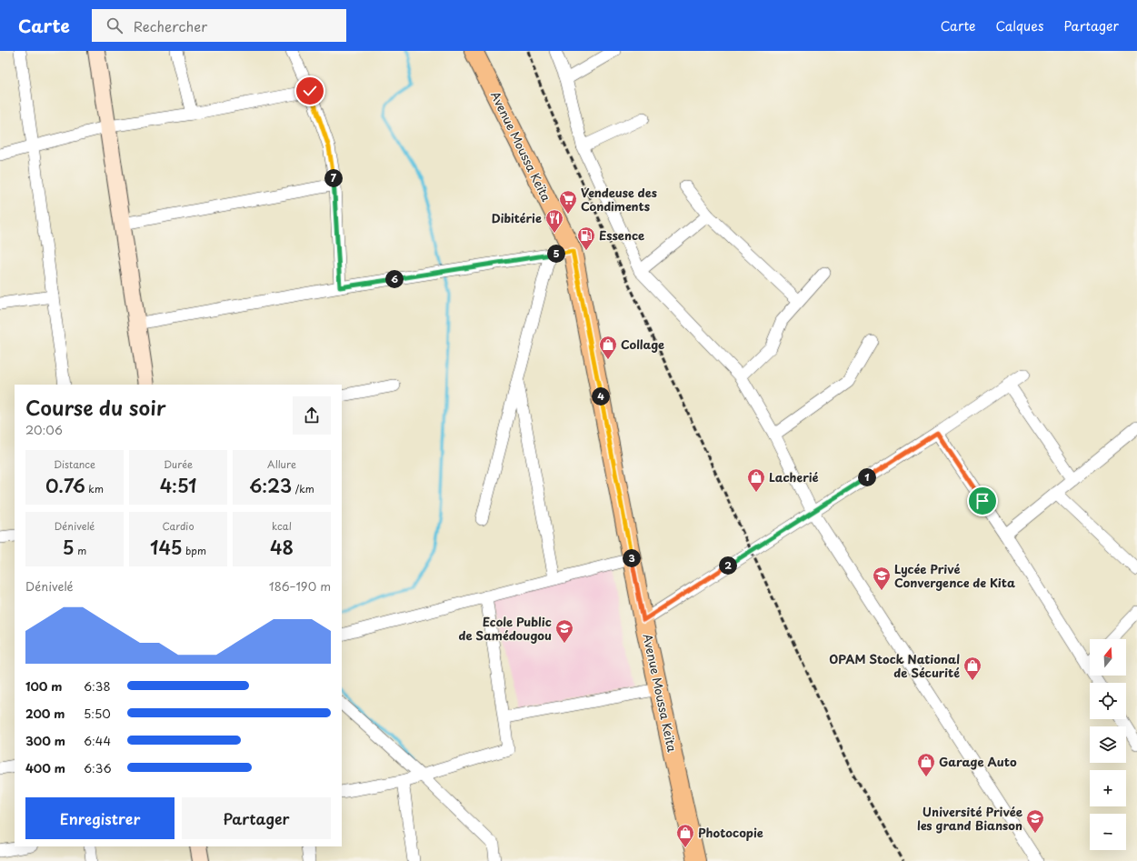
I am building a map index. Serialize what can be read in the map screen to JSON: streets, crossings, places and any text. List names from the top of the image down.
{
  "streets": {
    "main road": ["Avenue Moussa Keïta"]
  },
  "places": {
    "supermarket": ["Vendeuse des Condiments"],
    "restaurant": ["Dibitérie"],
    "fuel station": ["Essence"],
    "shop": [
      "Collage",
      "Lacherié",
      "OPAM Stock National de Sécurité",
      "Garage Auto",
      "Photocopie"
    ],
    "school or university": ["Lycée Privé Convergence de Kita", "Ecole Public de Samédougou", "Université Privée les grand Bianson"]
  },
  "north": "top",
  "page": {
    "header": "Carte",
    "search": "Rechercher",
    "nav": ["Carte", "Calques", "Partager"],
    "pins": [
      "7",
      "5",
      "6",
      "4",
      "1",
      "3",
      "2"
    ],
    "heading": ["Course du soir", "20:06"],
    "stats": [
      ["Distance", "0.76 km"],
      ["Durée", "4:51"],
      ["Allure", "6:23 /km"],
      ["Dénivelé", "5 m"],
      ["Cardio", "145 bpm"],
      ["kcal", "48"]
    ],
    "chart": ["Dénivelé", "186–190 m"],
    "map_buttons": ["+", "−"],
    "list": [
      {
        "name": "100 m",
        "note": "6:38"
      },
      {
        "name": "200 m",
        "note": "5:50"
      },
      {
        "name": "300 m",
        "note": "6:44"
      },
      {
        "name": "400 m",
        "note": "6:36"
      }
    ],
    "buttons": ["Enregistrer", "Partager"]
  }
}
